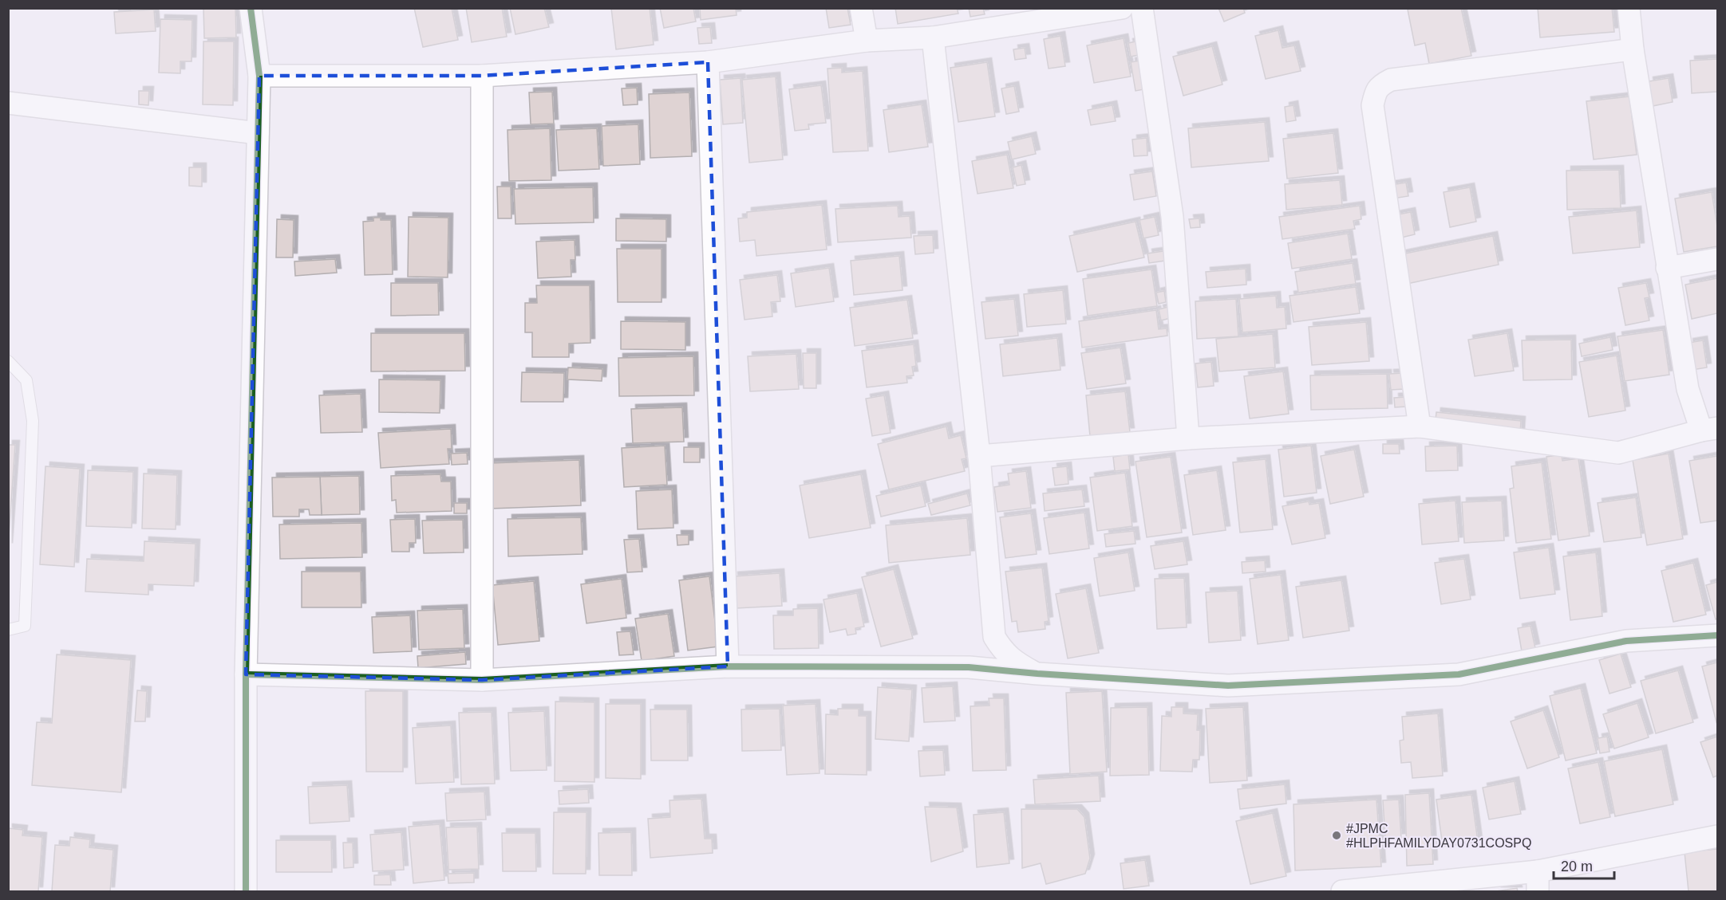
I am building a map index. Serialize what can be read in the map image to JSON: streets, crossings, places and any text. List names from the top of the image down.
{
  "places": ["#JPMC #HLPHFAMILYDAY0731COSPQ"],
  "scale_bar": "20 m"
}
